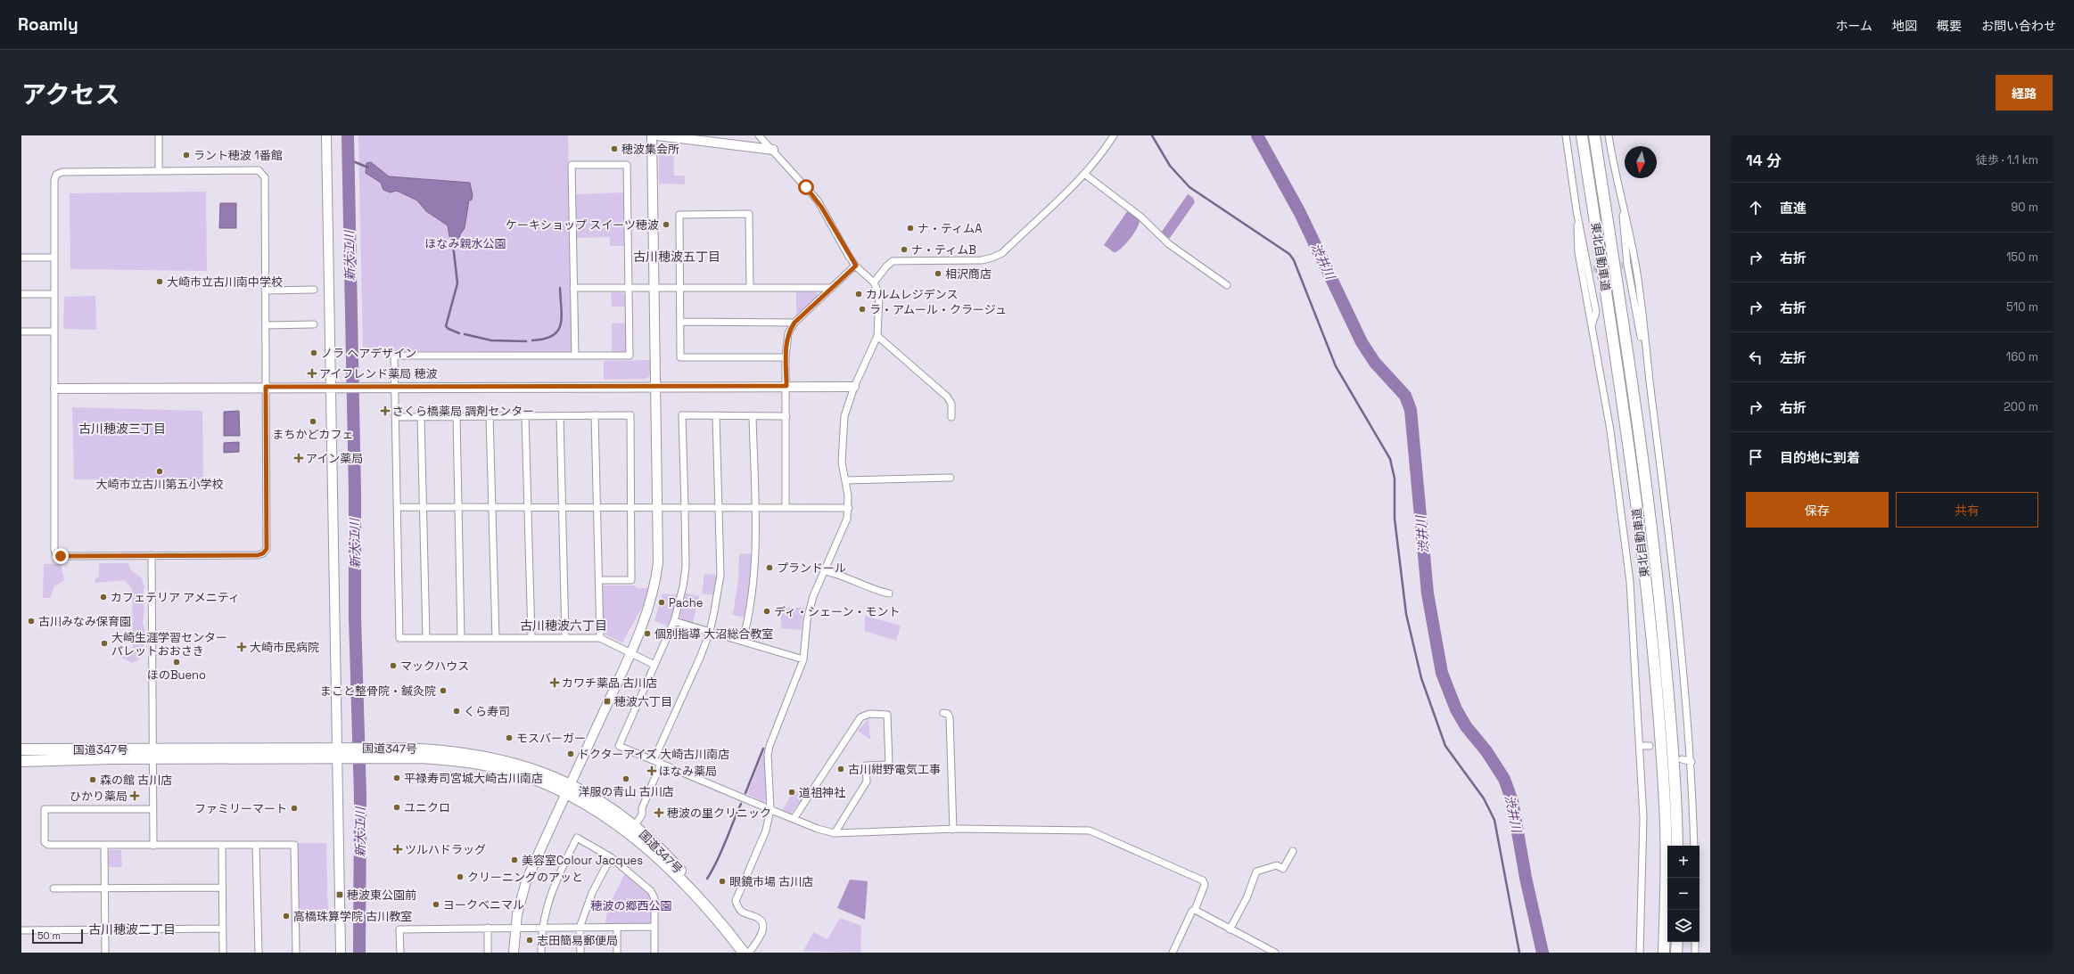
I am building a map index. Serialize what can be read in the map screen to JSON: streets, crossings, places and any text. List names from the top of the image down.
{
  "streets": {
    "highway": ["東北自動車道", "国道347号"]
  },
  "districts": [
    "古川穂波五丁目",
    "古川穂波三丁目",
    "古川穂波六丁目",
    "古川穂波二丁目"
  ],
  "water": ["新大江川", "渋井川"],
  "parks": ["ほなみ親水公園", "穂波の郷西公園"],
  "places": {
    "other": [
      "穂波集会所",
      "ラント穂波 1番館",
      "ケーキショップ スイーツ穂波",
      "ナ・ティムA",
      "ナ・ティムB",
      "相沢商店",
      "大崎市立古川南中学校",
      "カルムレジデンス",
      "ラ・アムール・クラージュ",
      "ノラ ヘアデザイン",
      "まちかどカフェ",
      "大崎市立古川第五小学校",
      "プランドール",
      "カフェテリア アメニティ",
      "Pache",
      "ディ・シェーン・モント",
      "古川みなみ保育園",
      "個別指導 大沼総合教室",
      "大崎生涯学習センター パレットおおさき",
      "ほのBueno",
      "マックハウス",
      "まこと整骨院・鍼灸院",
      "くら寿司",
      "モスバーガー",
      "ドクターアイズ 大崎古川南店",
      "古川紺野電気工事",
      "平禄寿司宮城大崎古川南店",
      "洋服の青山 古川店",
      "森の館 古川店",
      "道祖神社",
      "ユニクロ",
      "ファミリーマート",
      "美容室Colour Jacques",
      "クリーニングのアッと",
      "眼鏡市場 古川店",
      "ヨークベニマル",
      "高橋珠算学院 古川教室",
      "志田簡易郵便局"
    ],
    "health": [
      "アイフレンド薬局 穂波",
      "さくら橋薬局 調剤センター",
      "アイン薬局",
      "大崎市民病院",
      "カワチ薬品 古川店",
      "ほなみ薬局",
      "ひかり薬局",
      "穂波の里クリニック",
      "ツルハドラッグ"
    ],
    "transit": ["穂波六丁目", "穂波東公園前"]
  },
  "scale_bar": "50 m",
  "north": "bottom",
  "page": {
    "header": "Roamly",
    "nav": [
      "ホーム",
      "地図",
      "概要",
      "お問い合わせ"
    ],
    "title": "アクセス",
    "buttons": [
      "経路",
      ["保存", "共有"]
    ],
    "heading": ["14 分", "徒歩 · 1.1 km"],
    "list": [
      ["直進", "90 m"],
      ["右折", "150 m"],
      ["右折", "510 m"],
      ["左折", "160 m"],
      ["右折", "200 m"],
      "目的地に到着"
    ],
    "map_buttons": ["+", "−"],
    "scale": "50 m"
  }
}
